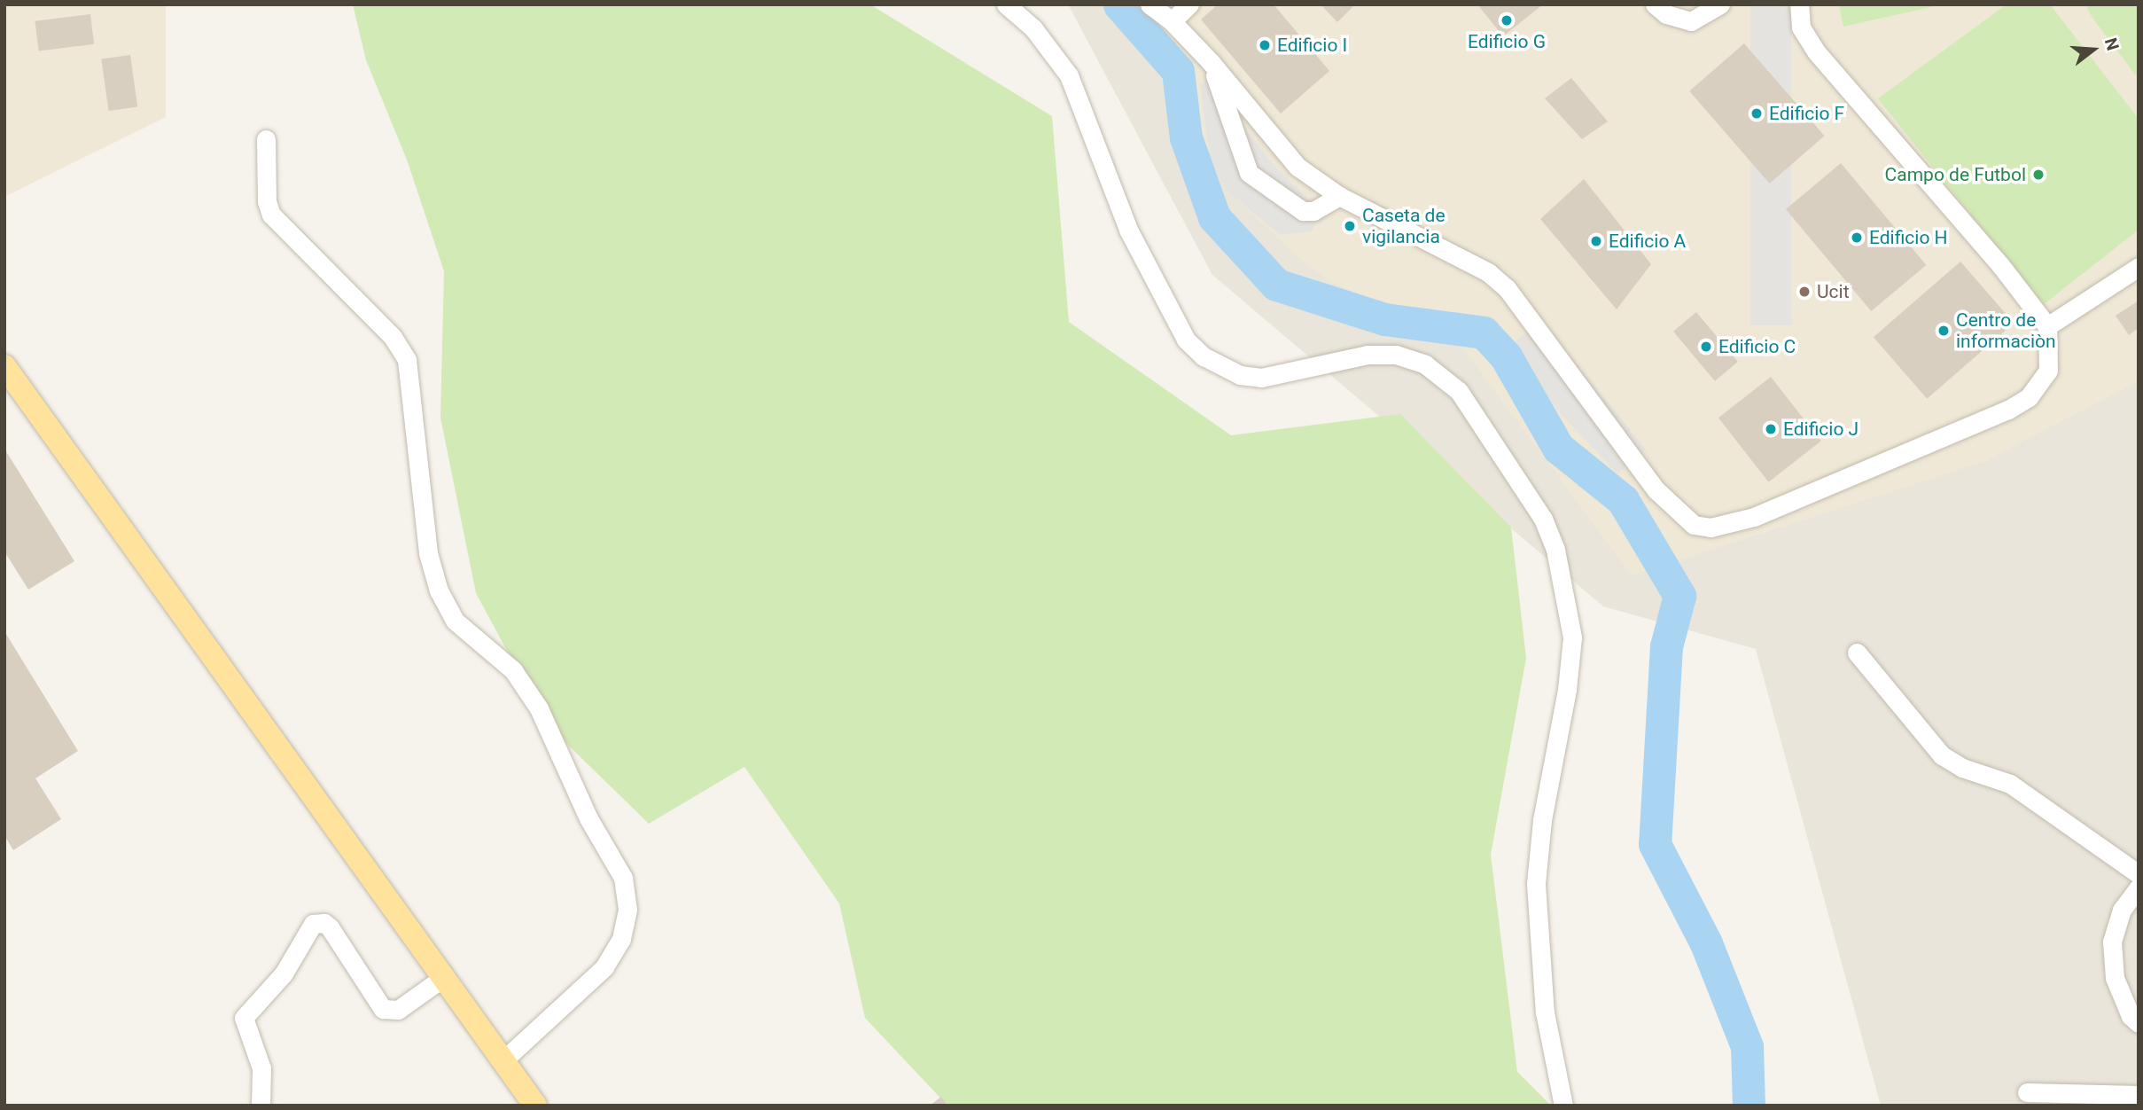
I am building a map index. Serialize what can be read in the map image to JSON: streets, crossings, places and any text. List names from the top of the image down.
{
  "places": [
    "Edificio G",
    "Edificio I",
    "Edificio F",
    "Campo de Futbol",
    "Caseta de vigilancia",
    "Edificio H",
    "Edificio A",
    "Ucit",
    "Centro de informaciòn",
    "Edificio C",
    "Edificio J"
  ],
  "north": "right"
}
